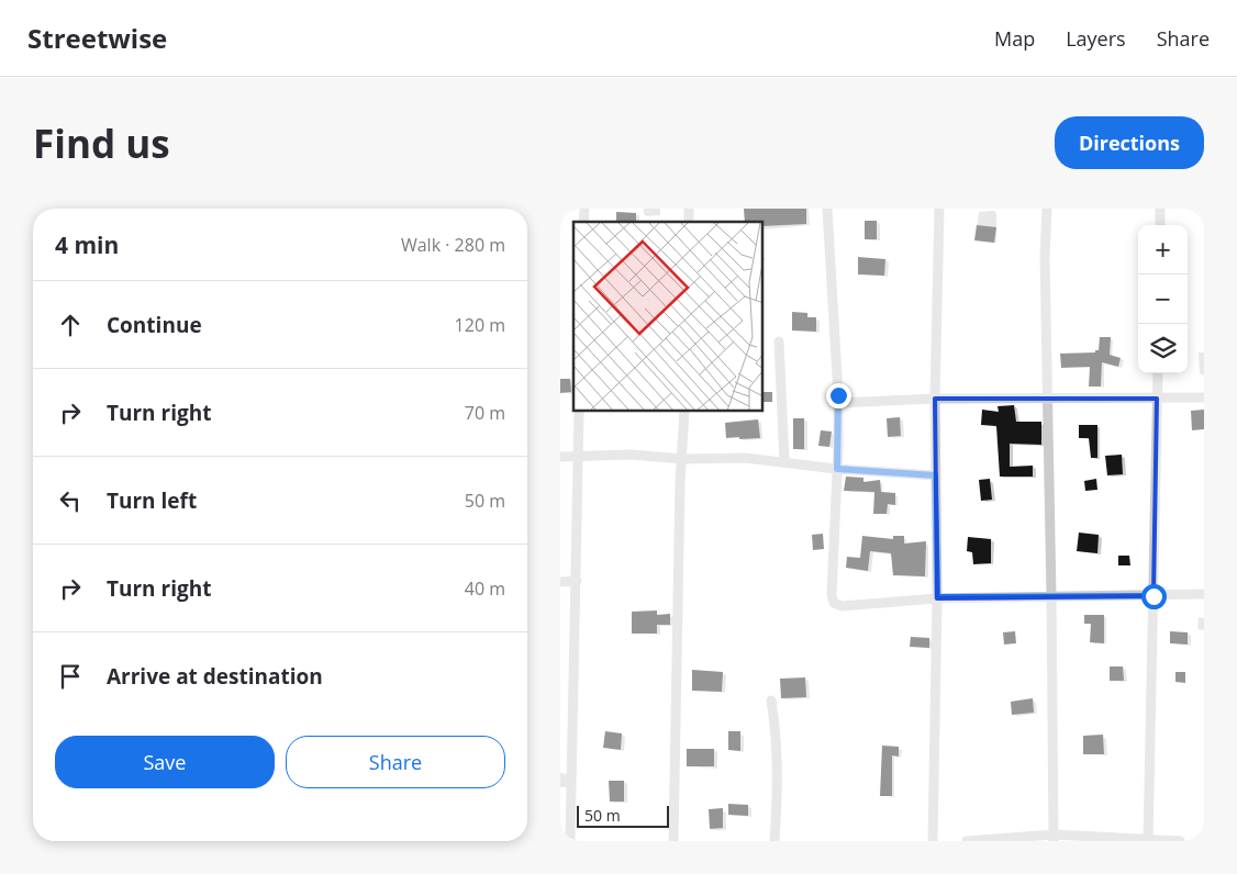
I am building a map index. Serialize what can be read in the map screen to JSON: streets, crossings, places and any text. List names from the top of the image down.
{
  "scale_bar": "50 m",
  "page": {
    "header": "Streetwise",
    "nav": ["Map", "Layers", "Share"],
    "buttons": [
      "Directions",
      ["Save", "Share"]
    ],
    "title": "Find us",
    "heading": ["4 min", "Walk · 280 m"],
    "map_buttons": ["+", "−"],
    "list": [
      ["Continue", "120 m"],
      ["Turn right", "70 m"],
      ["Turn left", "50 m"],
      ["Turn right", "40 m"],
      "Arrive at destination"
    ],
    "scale": "50 m"
  }
}
